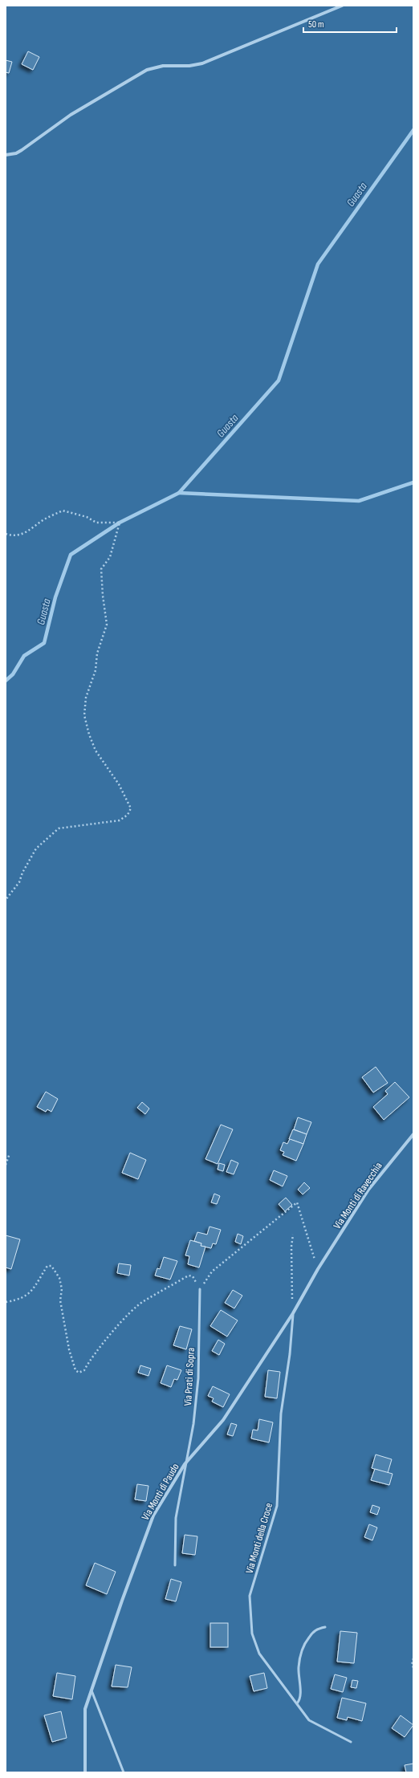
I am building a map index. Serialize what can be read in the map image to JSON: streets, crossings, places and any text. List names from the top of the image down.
{
  "streets": {
    "street": ["Via Monti di Ravecchia", "Via Monti di Paudo"],
    "lane": ["Via Prati di Sopra", "Via Monti della Croce"]
  },
  "crossings": [
    ["Via Monti di Ravecchia", "Via Monti di Paudo"],
    ["Via Prati di Sopra", "Via Monti di Paudo"],
    ["Via Monti di Paudo", "Via Monti della Croce"]
  ],
  "water": ["Guasta"],
  "scale_bar": "50 m"
}
